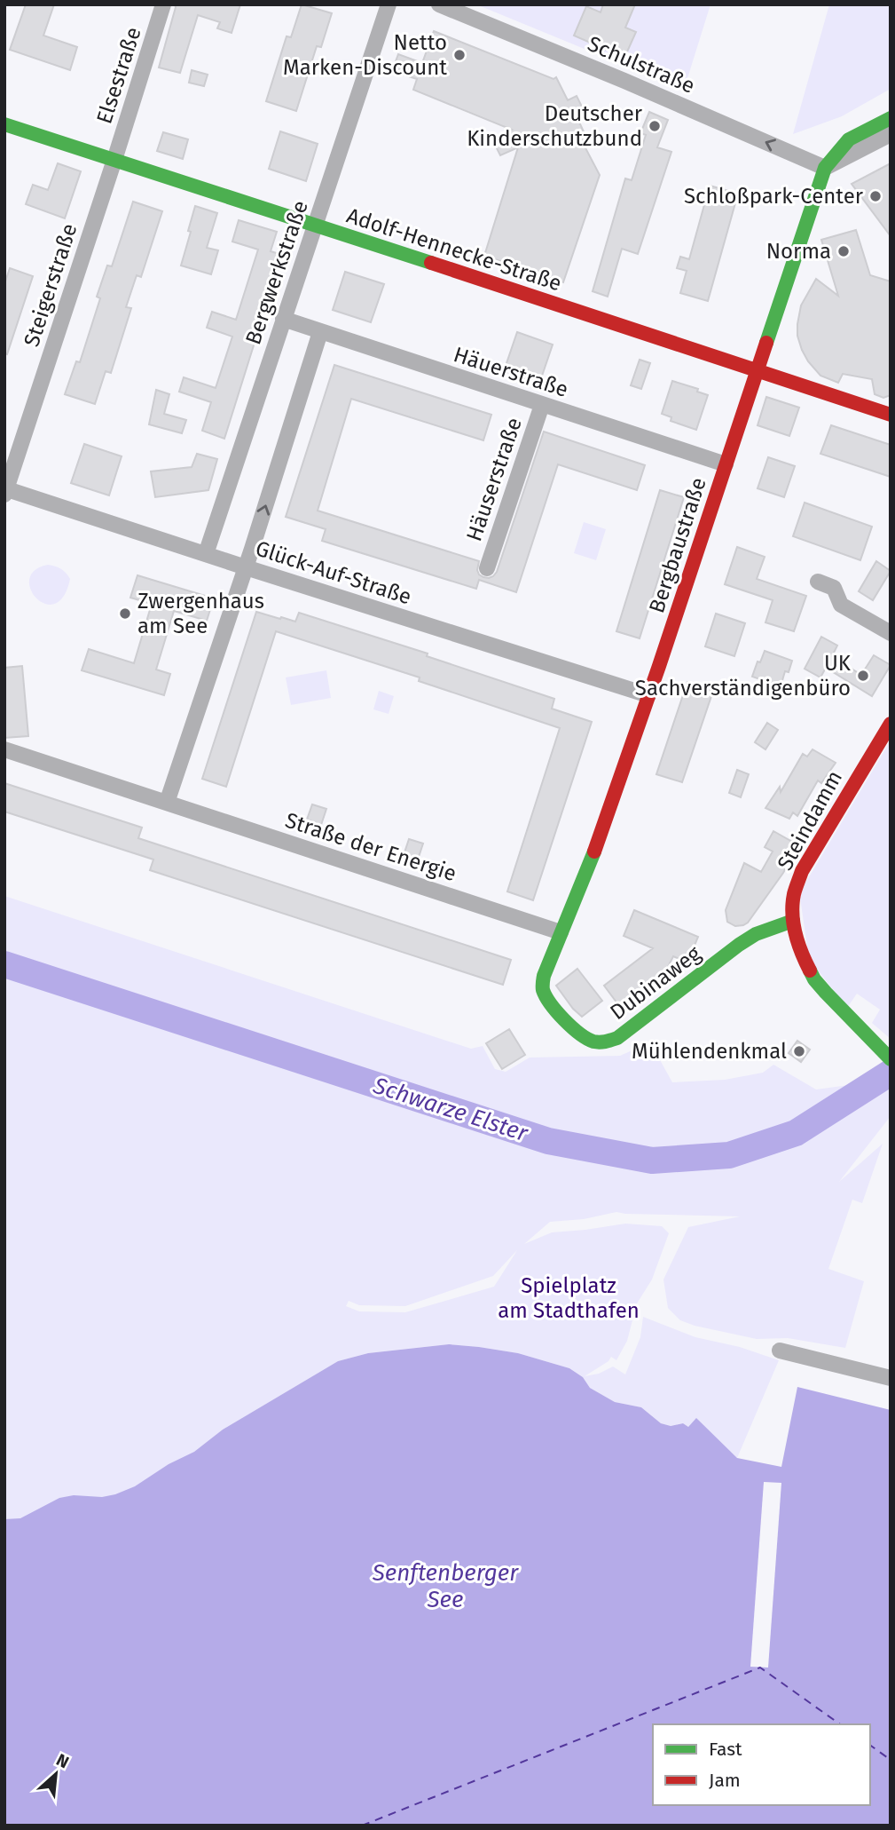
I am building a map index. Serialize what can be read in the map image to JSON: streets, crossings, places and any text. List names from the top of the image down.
{
  "streets": {
    "street": [
      "Schulstraße",
      "Elsestraße",
      "Adolf-Hennecke-Straße",
      "Bergwerkstraße",
      "Steigerstraße",
      "Häuerstraße",
      "Häuserstraße",
      "Bergbaustraße",
      "Glück-Auf-Straße",
      "Steindamm",
      "Straße der Energie",
      "Dubinaweg"
    ]
  },
  "crossings": [
    ["Schulstraße", "Bergbaustraße"],
    ["Elsestraße", "Adolf-Hennecke-Straße"],
    ["Elsestraße", "Steigerstraße"],
    ["Adolf-Hennecke-Straße", "Bergwerkstraße"],
    ["Adolf-Hennecke-Straße", "Steigerstraße"],
    ["Adolf-Hennecke-Straße", "Bergbaustraße"],
    ["Bergwerkstraße", "Häuerstraße"],
    ["Bergwerkstraße", "Glück-Auf-Straße"],
    ["Steigerstraße", "Glück-Auf-Straße"],
    ["Häuerstraße", "Häuserstraße"],
    ["Häuerstraße", "Bergbaustraße"],
    ["Bergbaustraße", "Glück-Auf-Straße"],
    ["Bergbaustraße", "Straße der Energie"],
    ["Bergbaustraße", "Dubinaweg"],
    ["Steindamm", "Dubinaweg"],
    ["Straße der Energie", "Dubinaweg"]
  ],
  "one_way": ["Schulstraße"],
  "water": ["Schwarze Elster", "Senftenberger See"],
  "parks": ["Spielplatz am Stadthafen"],
  "places": [
    "Netto Marken-Discount",
    "Deutscher Kinderschutzbund",
    "Schloßpark-Center",
    "Norma",
    "Zwergenhaus am See",
    "UK Sachverständigenbüro",
    "Mühlendenkmal"
  ],
  "legend": ["Fast", "Jam"],
  "north": "top right"
}
